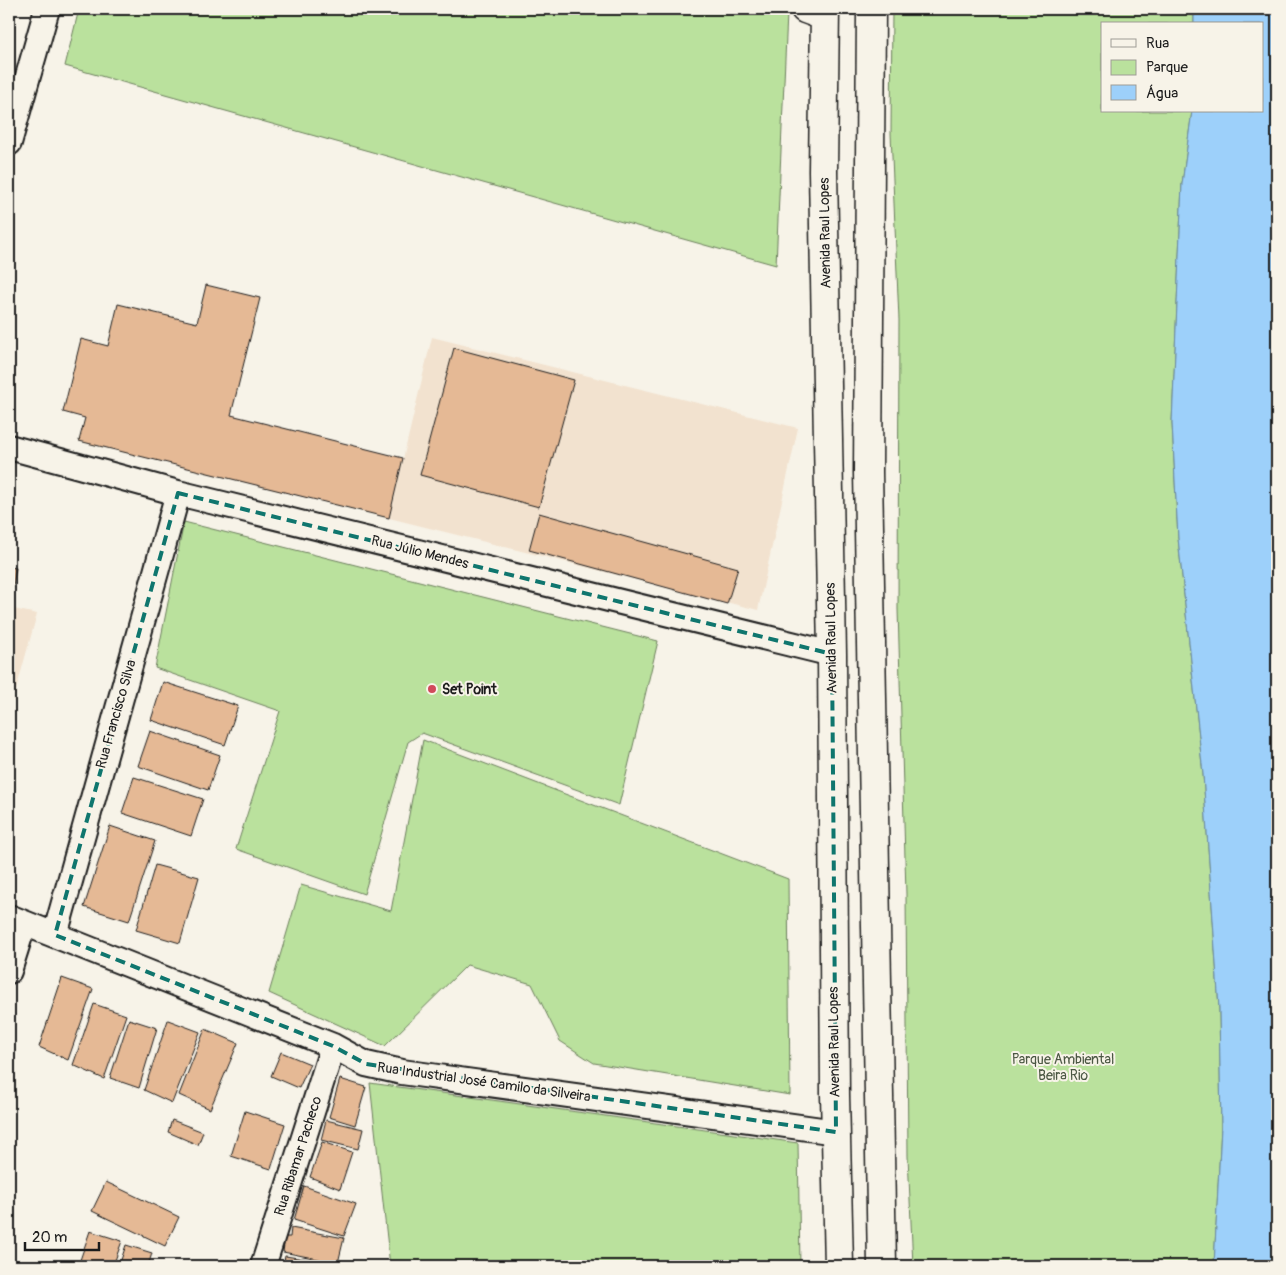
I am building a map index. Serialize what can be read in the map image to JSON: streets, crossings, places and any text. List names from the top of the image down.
{
  "streets": {
    "main road": ["Avenida Raul Lopes"],
    "street": [
      "Rua Júlio Mendes",
      "Rua Francisco Silva",
      "Rua Industrial José Camilo da Silveira",
      "Rua Ribamar Pacheco"
    ]
  },
  "crossings": [
    ["Avenida Raul Lopes", "Rua Júlio Mendes"],
    ["Avenida Raul Lopes", "Rua Industrial José Camilo da Silveira"],
    ["Rua Júlio Mendes", "Rua Francisco Silva"],
    ["Rua Francisco Silva", "Rua Industrial José Camilo da Silveira"],
    ["Rua Industrial José Camilo da Silveira", "Rua Ribamar Pacheco"]
  ],
  "parks": ["Parque Ambiental Beira Rio"],
  "places": ["Set Point"],
  "legend": ["Rua", "Parque", "Água"],
  "scale_bar": "20 m"
}
